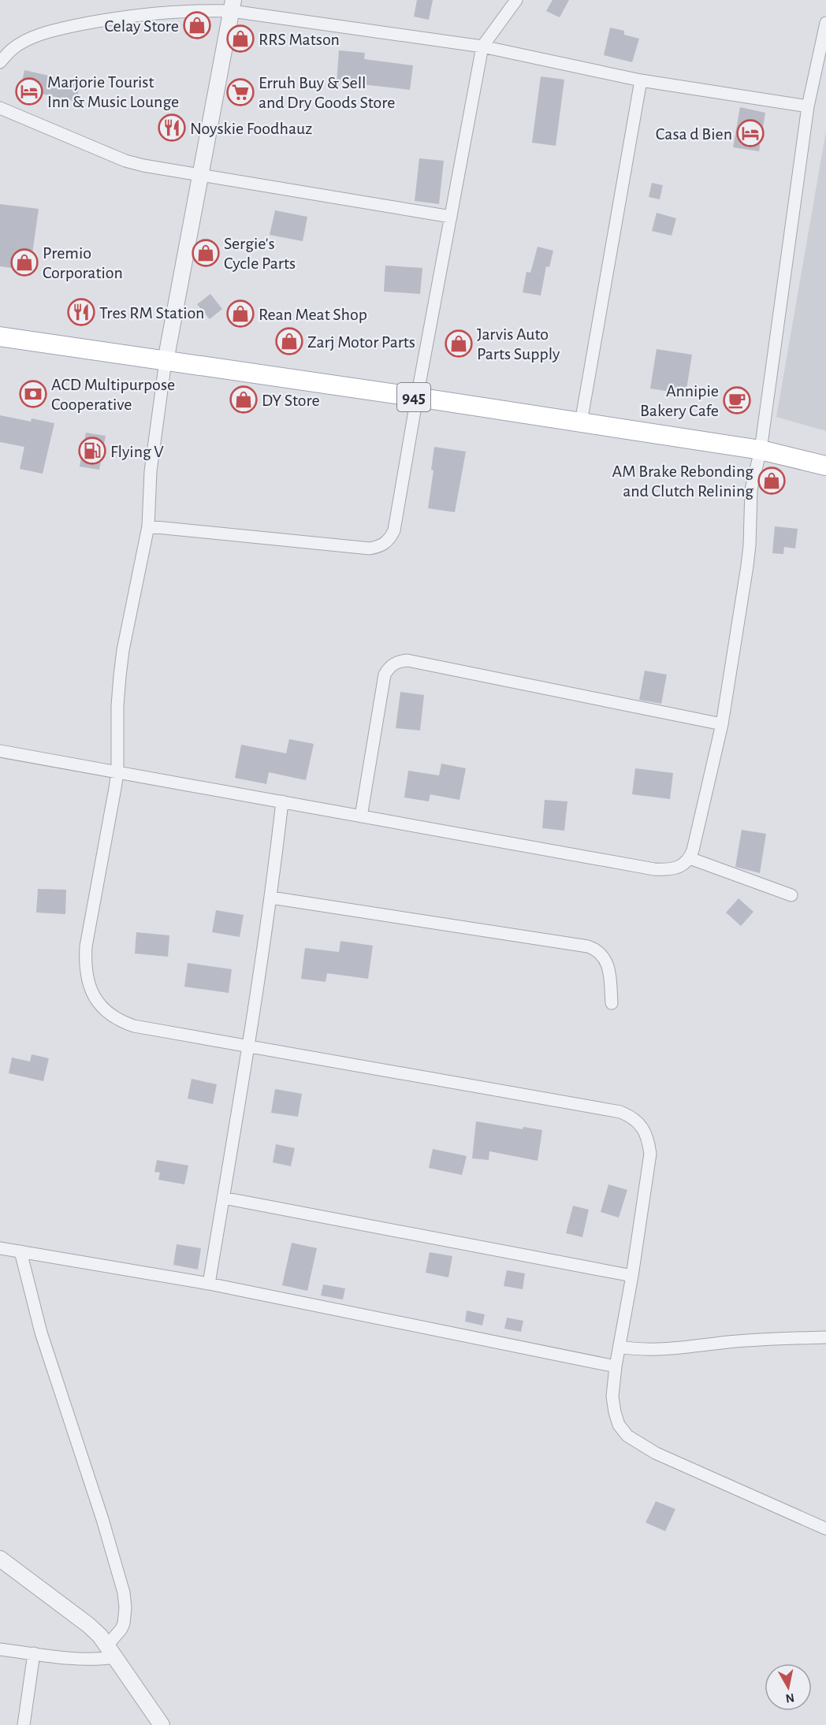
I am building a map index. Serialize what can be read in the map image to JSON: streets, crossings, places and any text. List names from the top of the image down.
{
  "streets": {
    "main road": ["945"]
  },
  "places": {
    "shop": [
      "Celay Store",
      "RRS Matson",
      "Sergie's Cycle Parts",
      "Premio Corporation",
      "Rean Meat Shop",
      "Zarj Motor Parts",
      "Jarvis Auto Parts Supply",
      "DY Store",
      "AM Brake Rebonding and Clutch Relining"
    ],
    "hotel": ["Marjorie Tourist Inn & Music Lounge", "Casa d Bien"],
    "supermarket": ["Erruh Buy & Sell and Dry Goods Store"],
    "restaurant": ["Noyskie Foodhauz", "Tres RM Station"],
    "bank": ["ACD Multipurpose Cooperative"],
    "cafe": ["Annipie Bakery Cafe"],
    "fuel station": ["Flying V"]
  },
  "north": "bottom"
}
